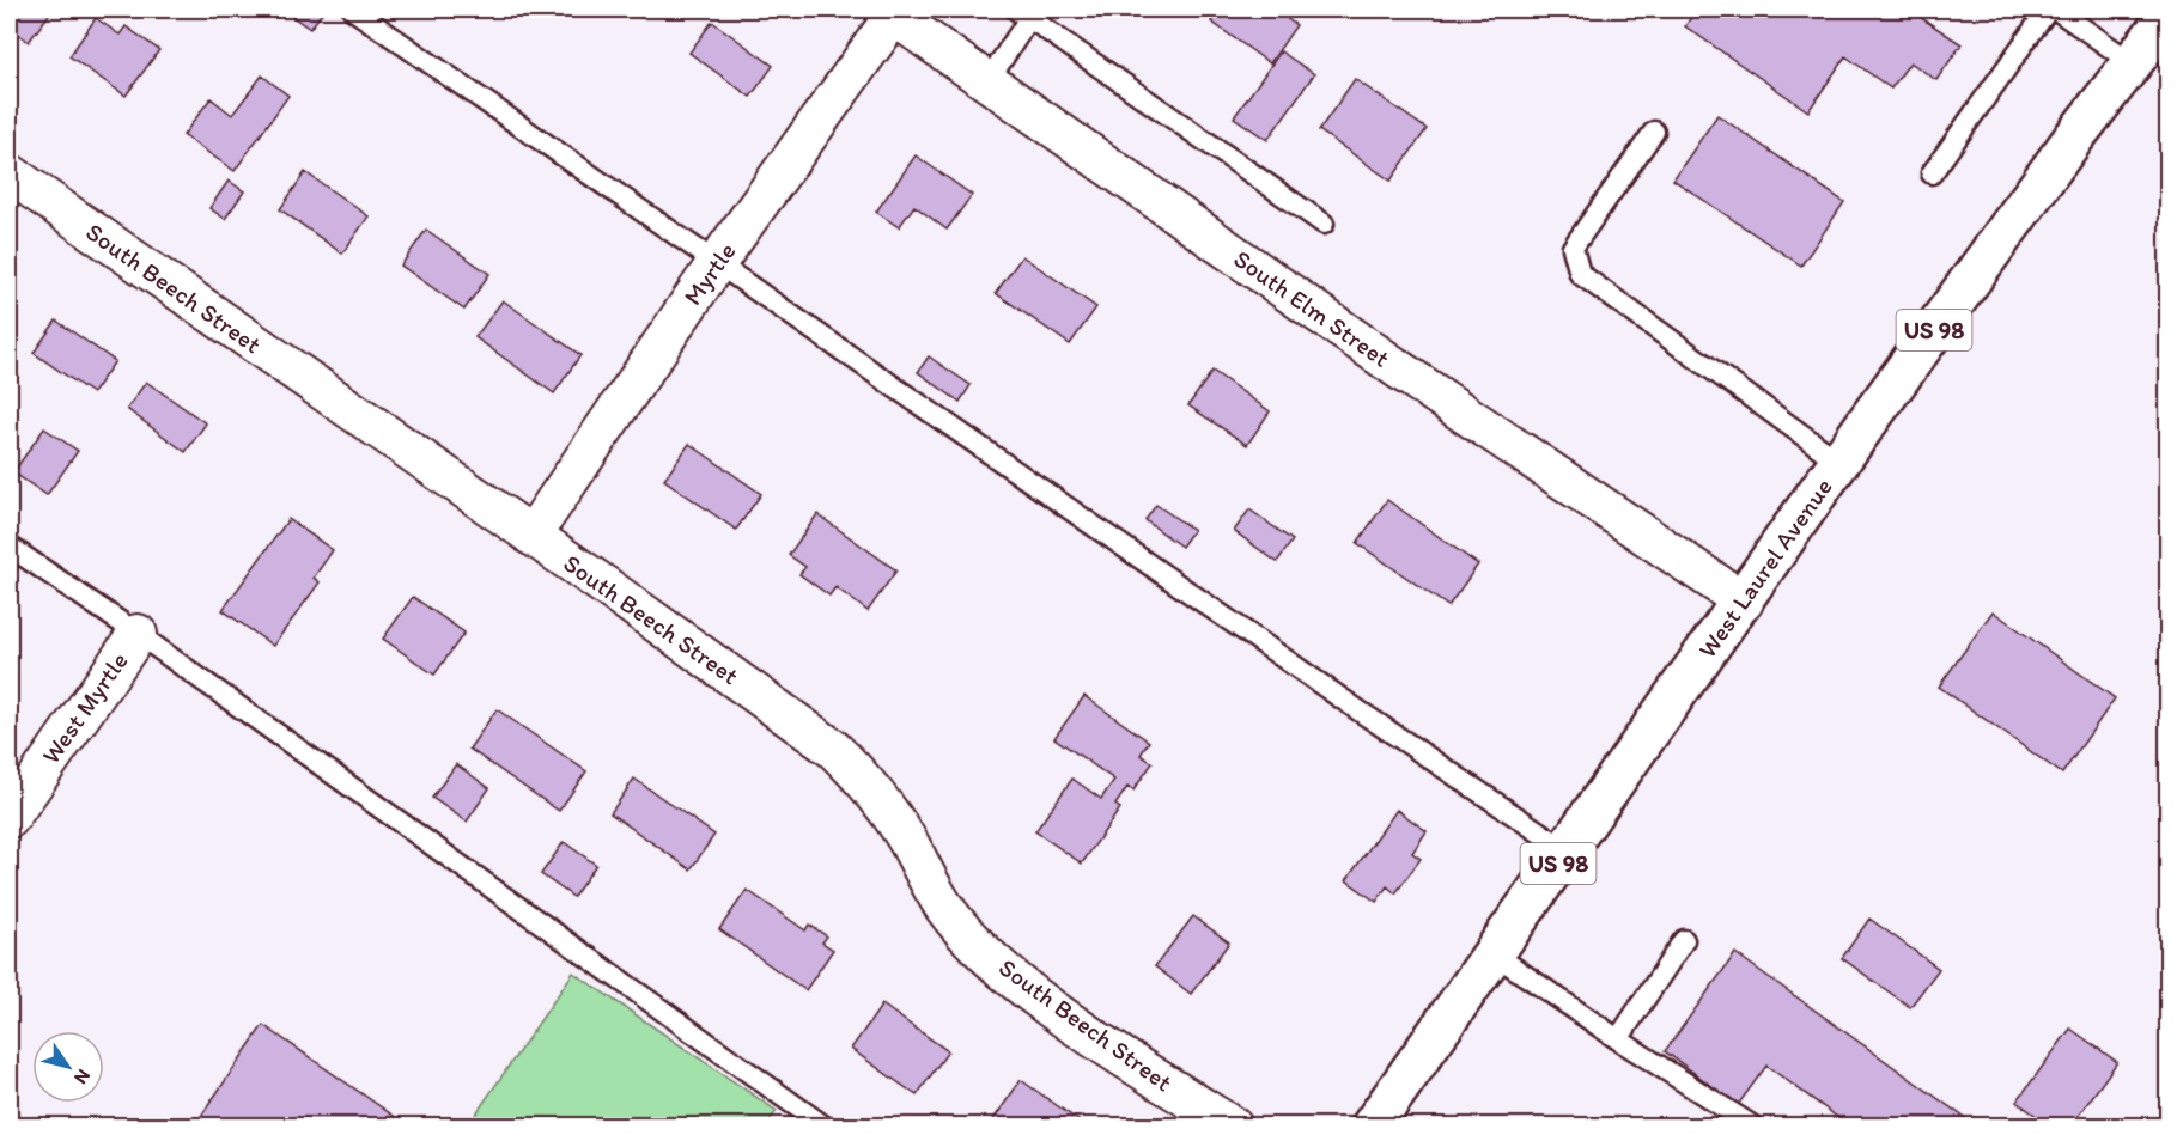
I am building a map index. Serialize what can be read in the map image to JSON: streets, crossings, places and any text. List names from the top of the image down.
{
  "streets": {
    "main road": ["US 98", "West Laurel Avenue"],
    "street": [
      "Myrtle",
      "South Beech Street",
      "South Elm Street",
      "West Myrtle"
    ]
  },
  "crossings": [
    ["Myrtle", "South Beech Street"],
    ["Myrtle", "South Elm Street"],
    ["South Elm Street", "West Laurel Avenue"]
  ],
  "north": "bottom right"
}
